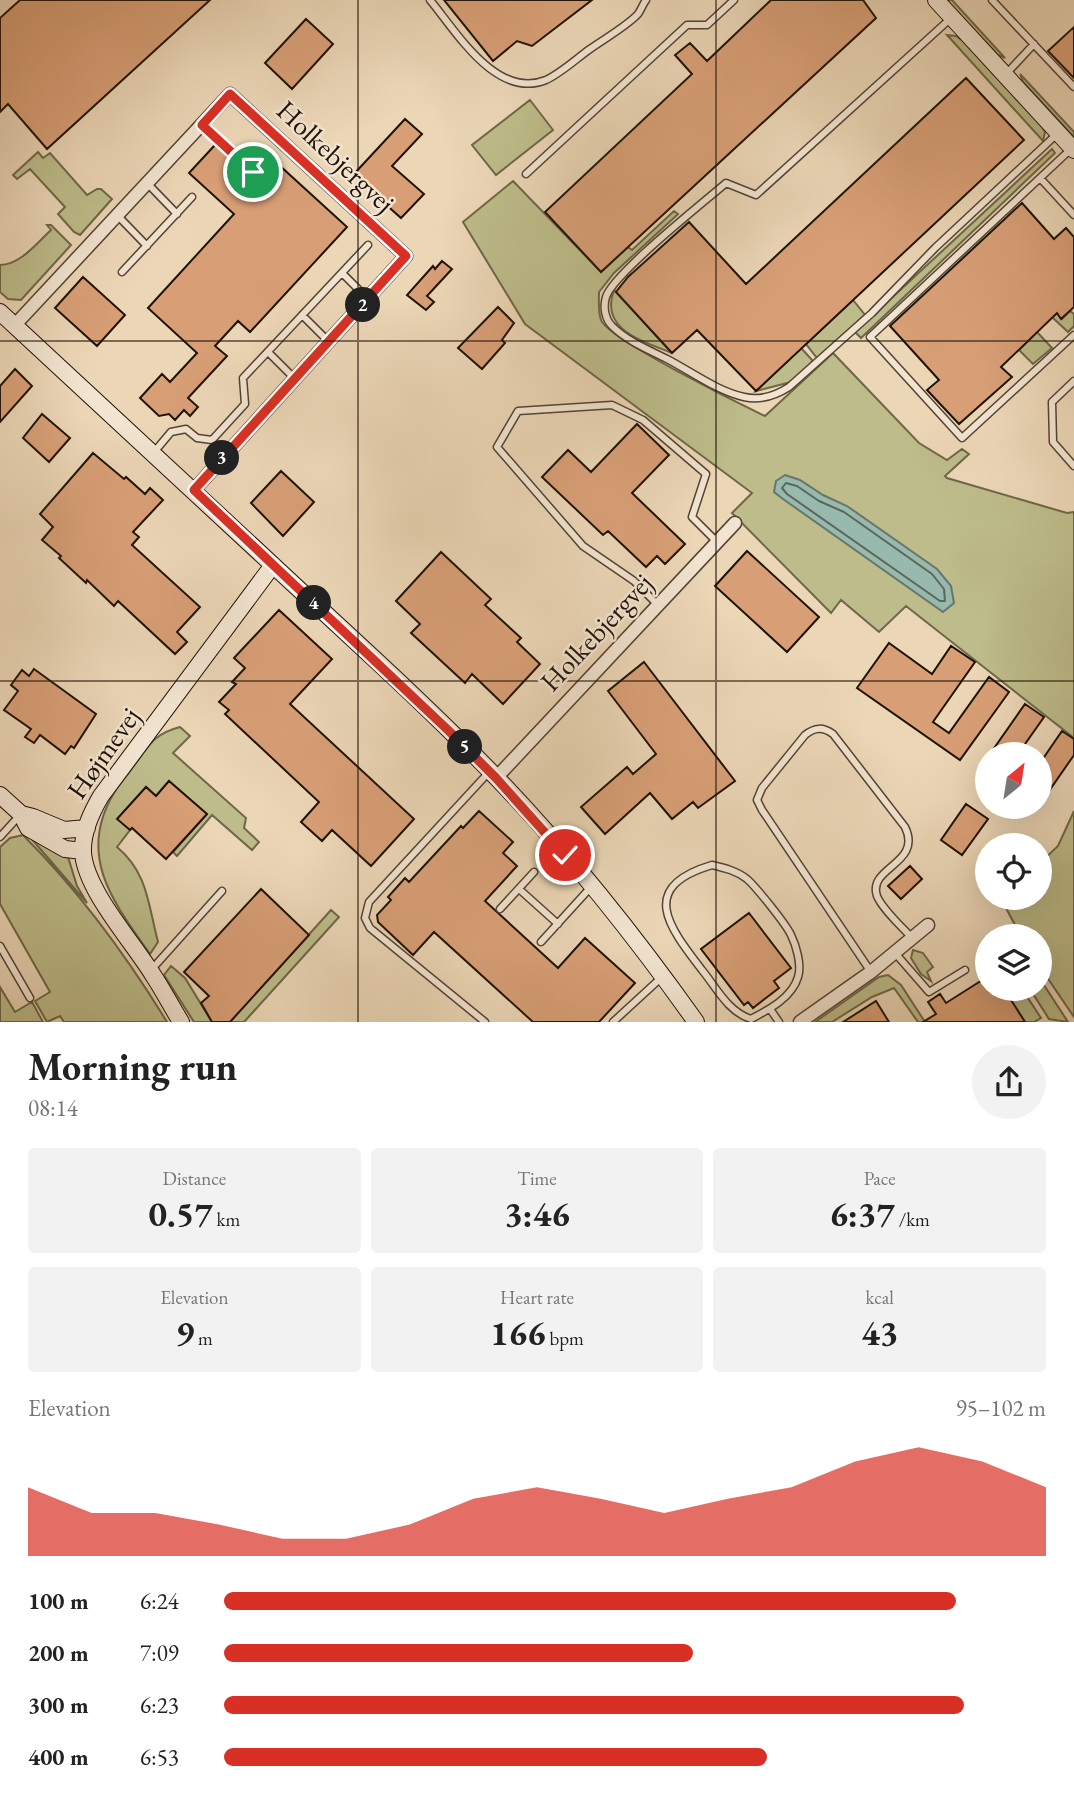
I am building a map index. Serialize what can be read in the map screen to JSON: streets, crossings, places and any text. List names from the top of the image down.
{
  "streets": {
    "street": ["Holkebjergvej", "Højmevej"]
  },
  "north": "top right",
  "page": {
    "pins": [
      "2",
      "3",
      "4",
      "5"
    ],
    "heading": ["Morning run", "08:14"],
    "stats": [
      ["Distance", "0.57 km"],
      ["Time", "3:46"],
      ["Pace", "6:37 /km"],
      ["Elevation", "9 m"],
      ["Heart rate", "166 bpm"],
      ["kcal", "43"]
    ],
    "chart": ["Elevation", "95–102 m"],
    "list": [
      {
        "name": "100 m",
        "note": "6:24"
      },
      {
        "name": "200 m",
        "note": "7:09"
      },
      {
        "name": "300 m",
        "note": "6:23"
      },
      {
        "name": "400 m",
        "note": "6:53"
      }
    ]
  }
}
